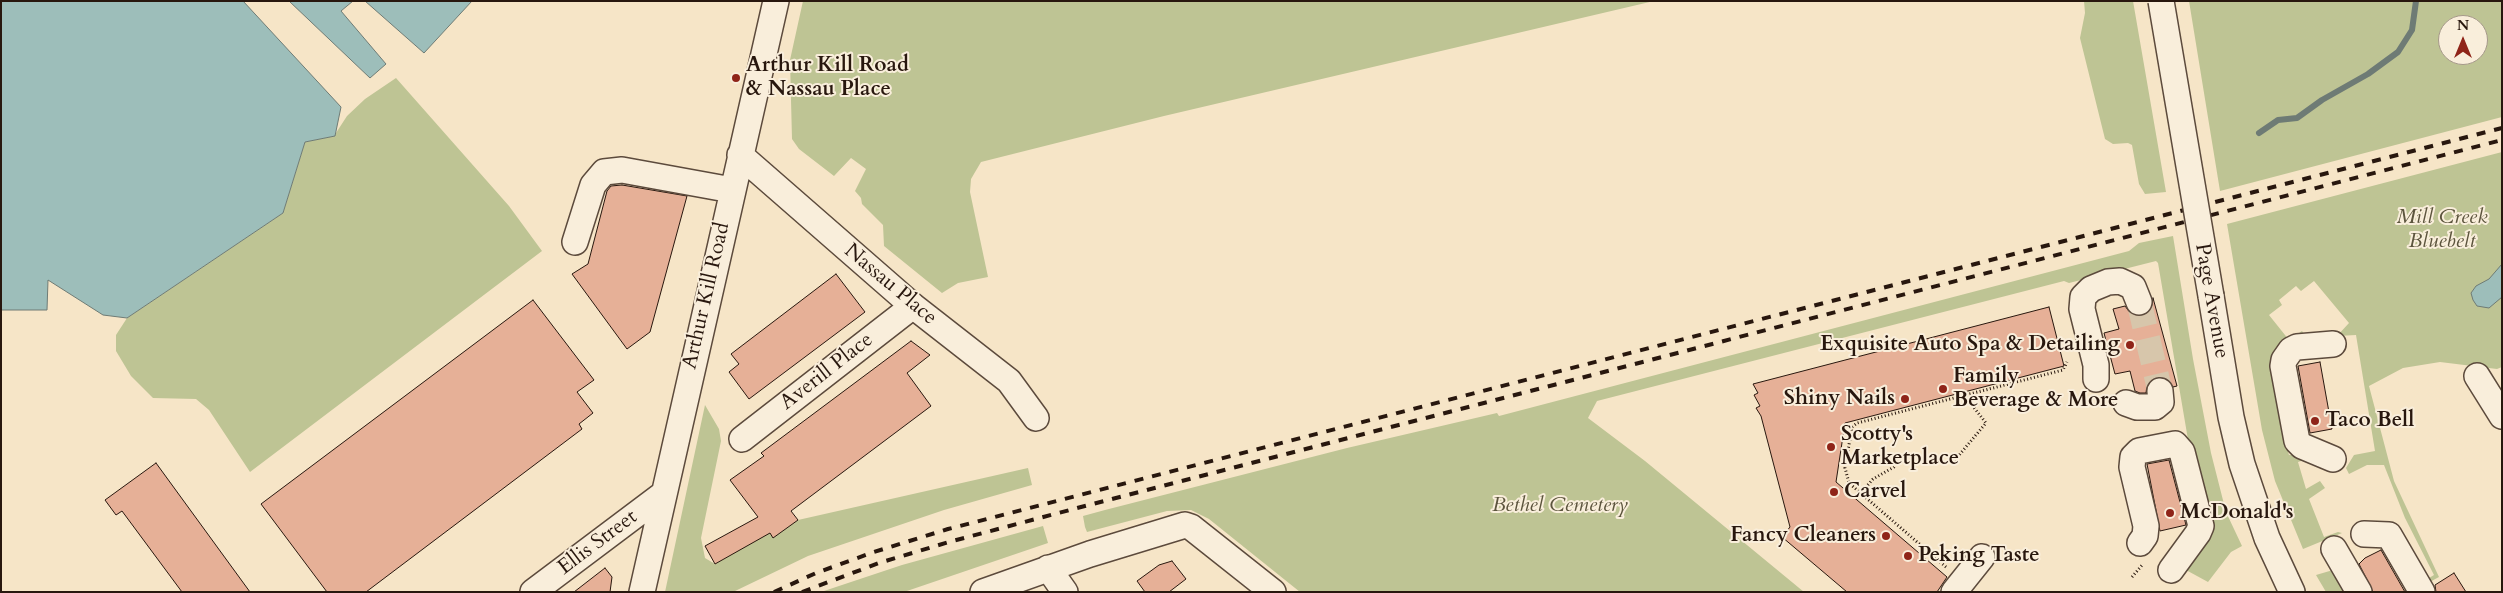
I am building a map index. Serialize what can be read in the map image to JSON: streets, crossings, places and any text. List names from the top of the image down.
{
  "streets": {
    "street": [
      "Nassau Place",
      "Arthur Kill Road",
      "Page Avenue",
      "Averill Place",
      "Ellis Street"
    ]
  },
  "crossings": [
    ["Nassau Place", "Arthur Kill Road"],
    ["Nassau Place", "Averill Place"],
    ["Arthur Kill Road", "Ellis Street"]
  ],
  "parks": ["Mill Creek Bluebelt", "Bethel Cemetery"],
  "places": [
    "Arthur Kill Road & Nassau Place",
    "Exquisite Auto Spa & Detailing",
    "Family Beverage & More",
    "Shiny Nails",
    "Taco Bell",
    "Scotty's Marketplace",
    "Carvel",
    "McDonald's",
    "Fancy Cleaners",
    "Peking Taste"
  ],
  "north": "top"
}
